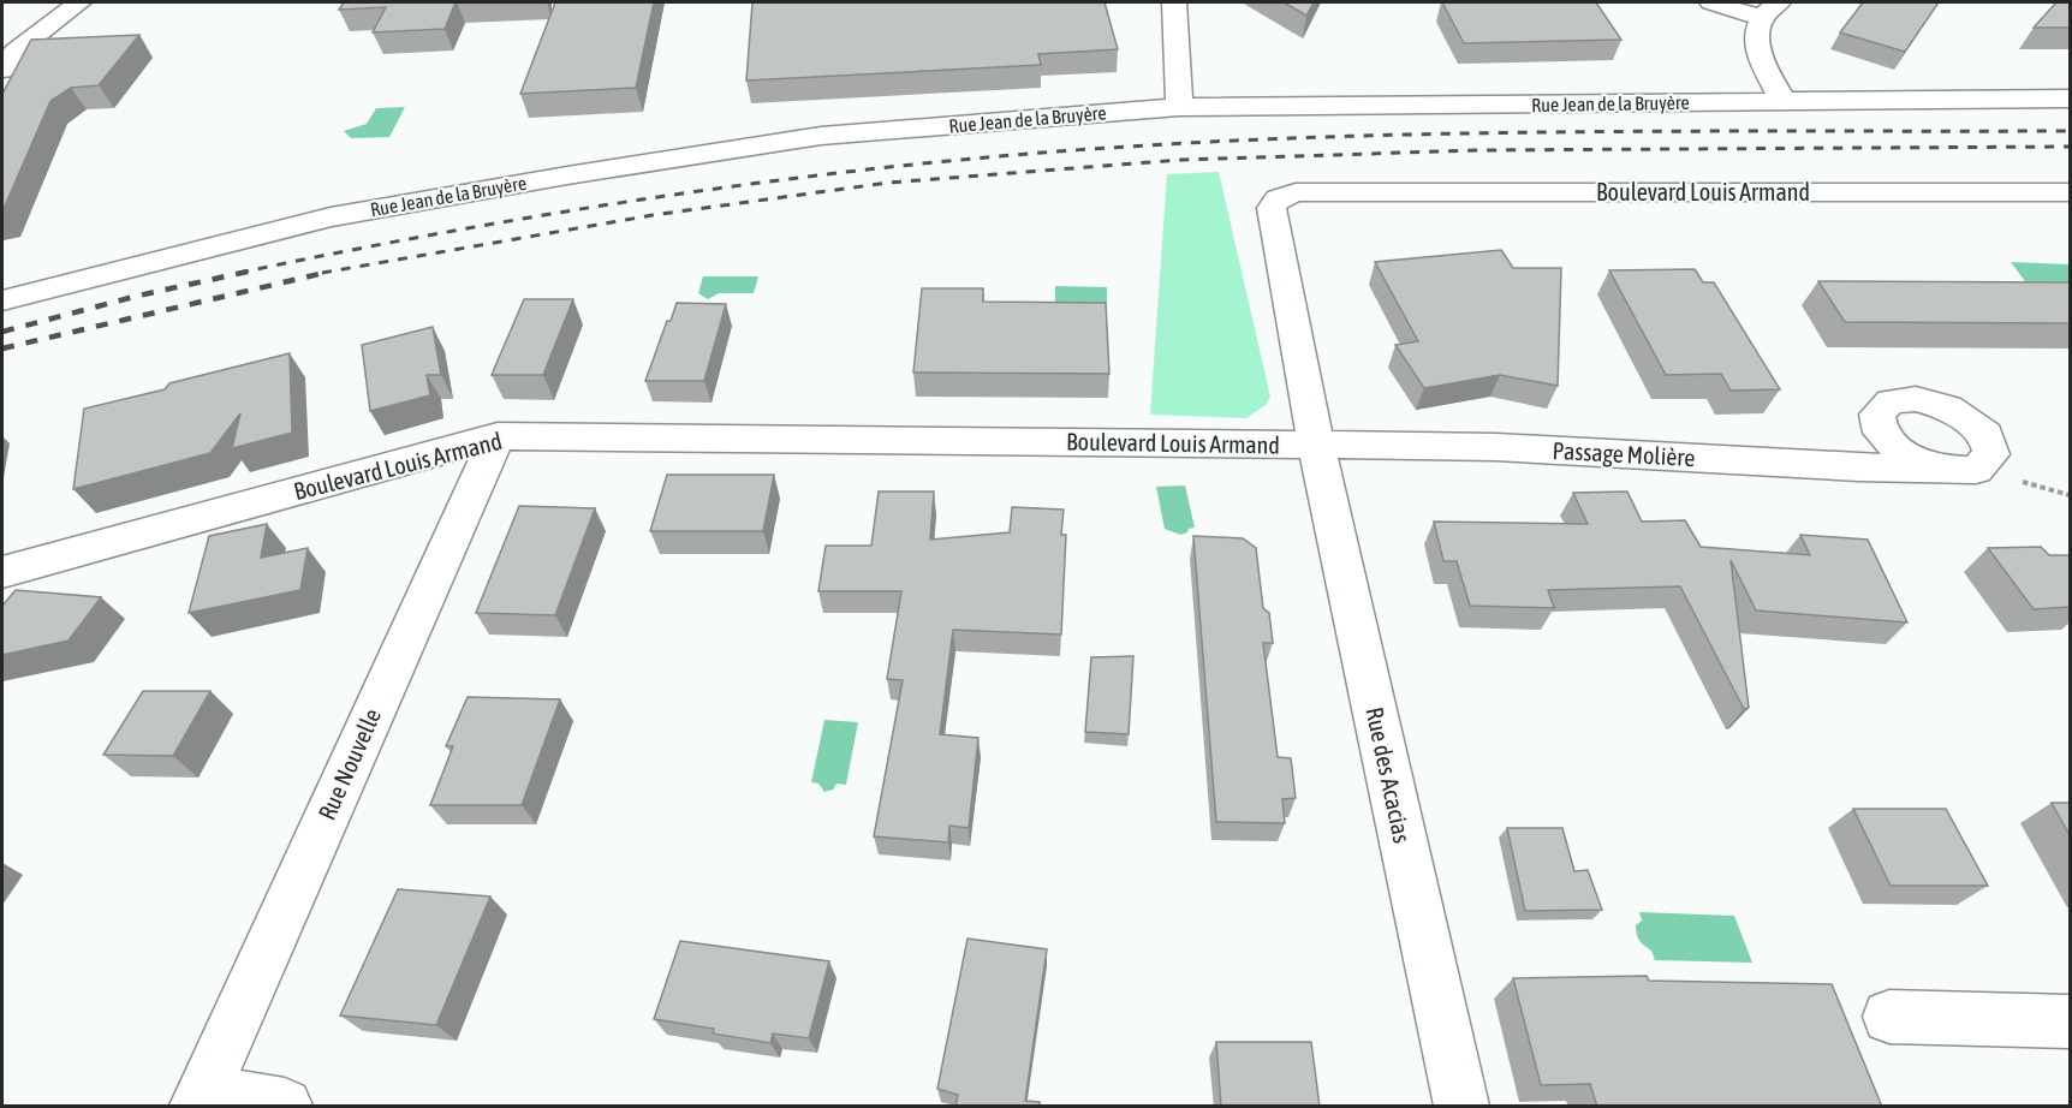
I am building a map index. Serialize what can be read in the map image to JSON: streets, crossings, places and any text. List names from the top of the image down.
{
  "streets": {
    "street": [
      "Rue Jean de la Bruyère",
      "Boulevard Louis Armand",
      "Passage Molière",
      "Rue Nouvelle",
      "Rue des Acacias"
    ]
  },
  "crossings": [
    ["Boulevard Louis Armand", "Passage Molière"],
    ["Boulevard Louis Armand", "Rue Nouvelle"],
    ["Boulevard Louis Armand", "Rue des Acacias"],
    ["Passage Molière", "Rue des Acacias"]
  ]
}
